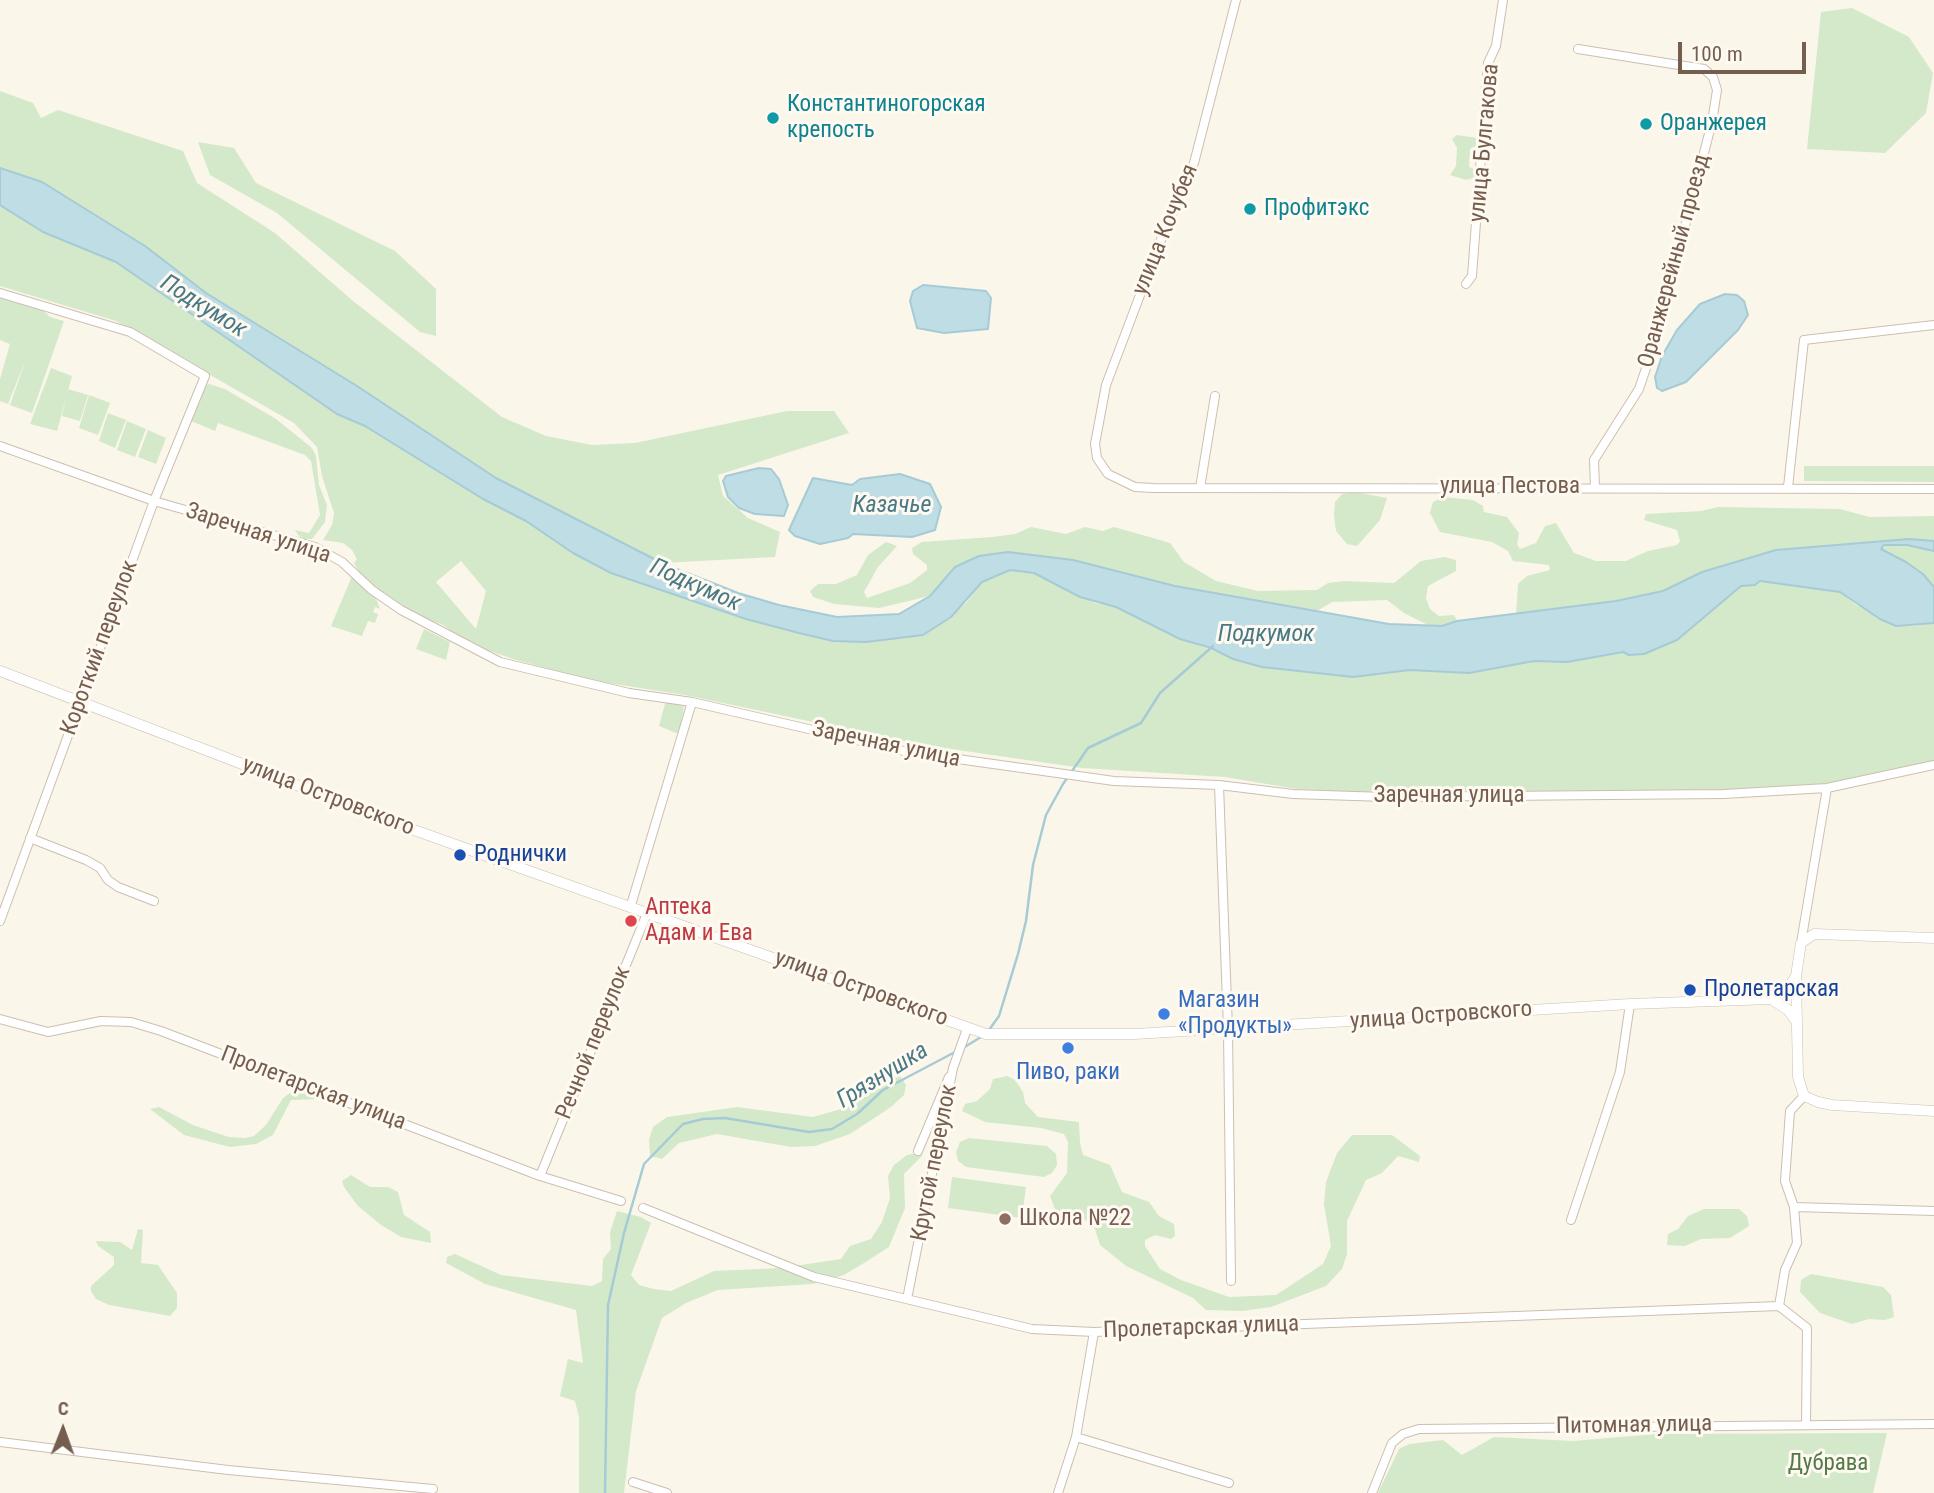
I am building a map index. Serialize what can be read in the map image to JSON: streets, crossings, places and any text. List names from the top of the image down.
{
  "streets": {
    "street": [
      "улица Булгакова",
      "улица Кочубея",
      "Оранжерейный проезд",
      "улица Пестова",
      "Заречная улица",
      "Короткий переулок",
      "улица Островского",
      "Речной переулок",
      "Пролетарская улица",
      "Крутой переулок",
      "Питомная улица"
    ]
  },
  "crossings": [
    ["улица Кочубея", "улица Пестова"],
    ["Оранжерейный проезд", "улица Пестова"],
    ["Заречная улица", "Короткий переулок"],
    ["Короткий переулок", "улица Островского"],
    ["улица Островского", "Речной переулок"],
    ["улица Островского", "Крутой переулок"],
    ["Речной переулок", "Пролетарская улица"],
    ["Пролетарская улица", "Крутой переулок"]
  ],
  "water": ["Подкумок", "Казачье", "Грязнушка"],
  "parks": ["Дубрава"],
  "places": [
    "Константиногорская крепость",
    "Оранжерея",
    "Профитэкс",
    "Роднички",
    "Аптека Адам и Ева",
    "Пролетарская",
    "Магазин «Продукты»",
    "Пиво, раки",
    "Школа №22"
  ],
  "scale_bar": "100 m",
  "north": "top"
}
